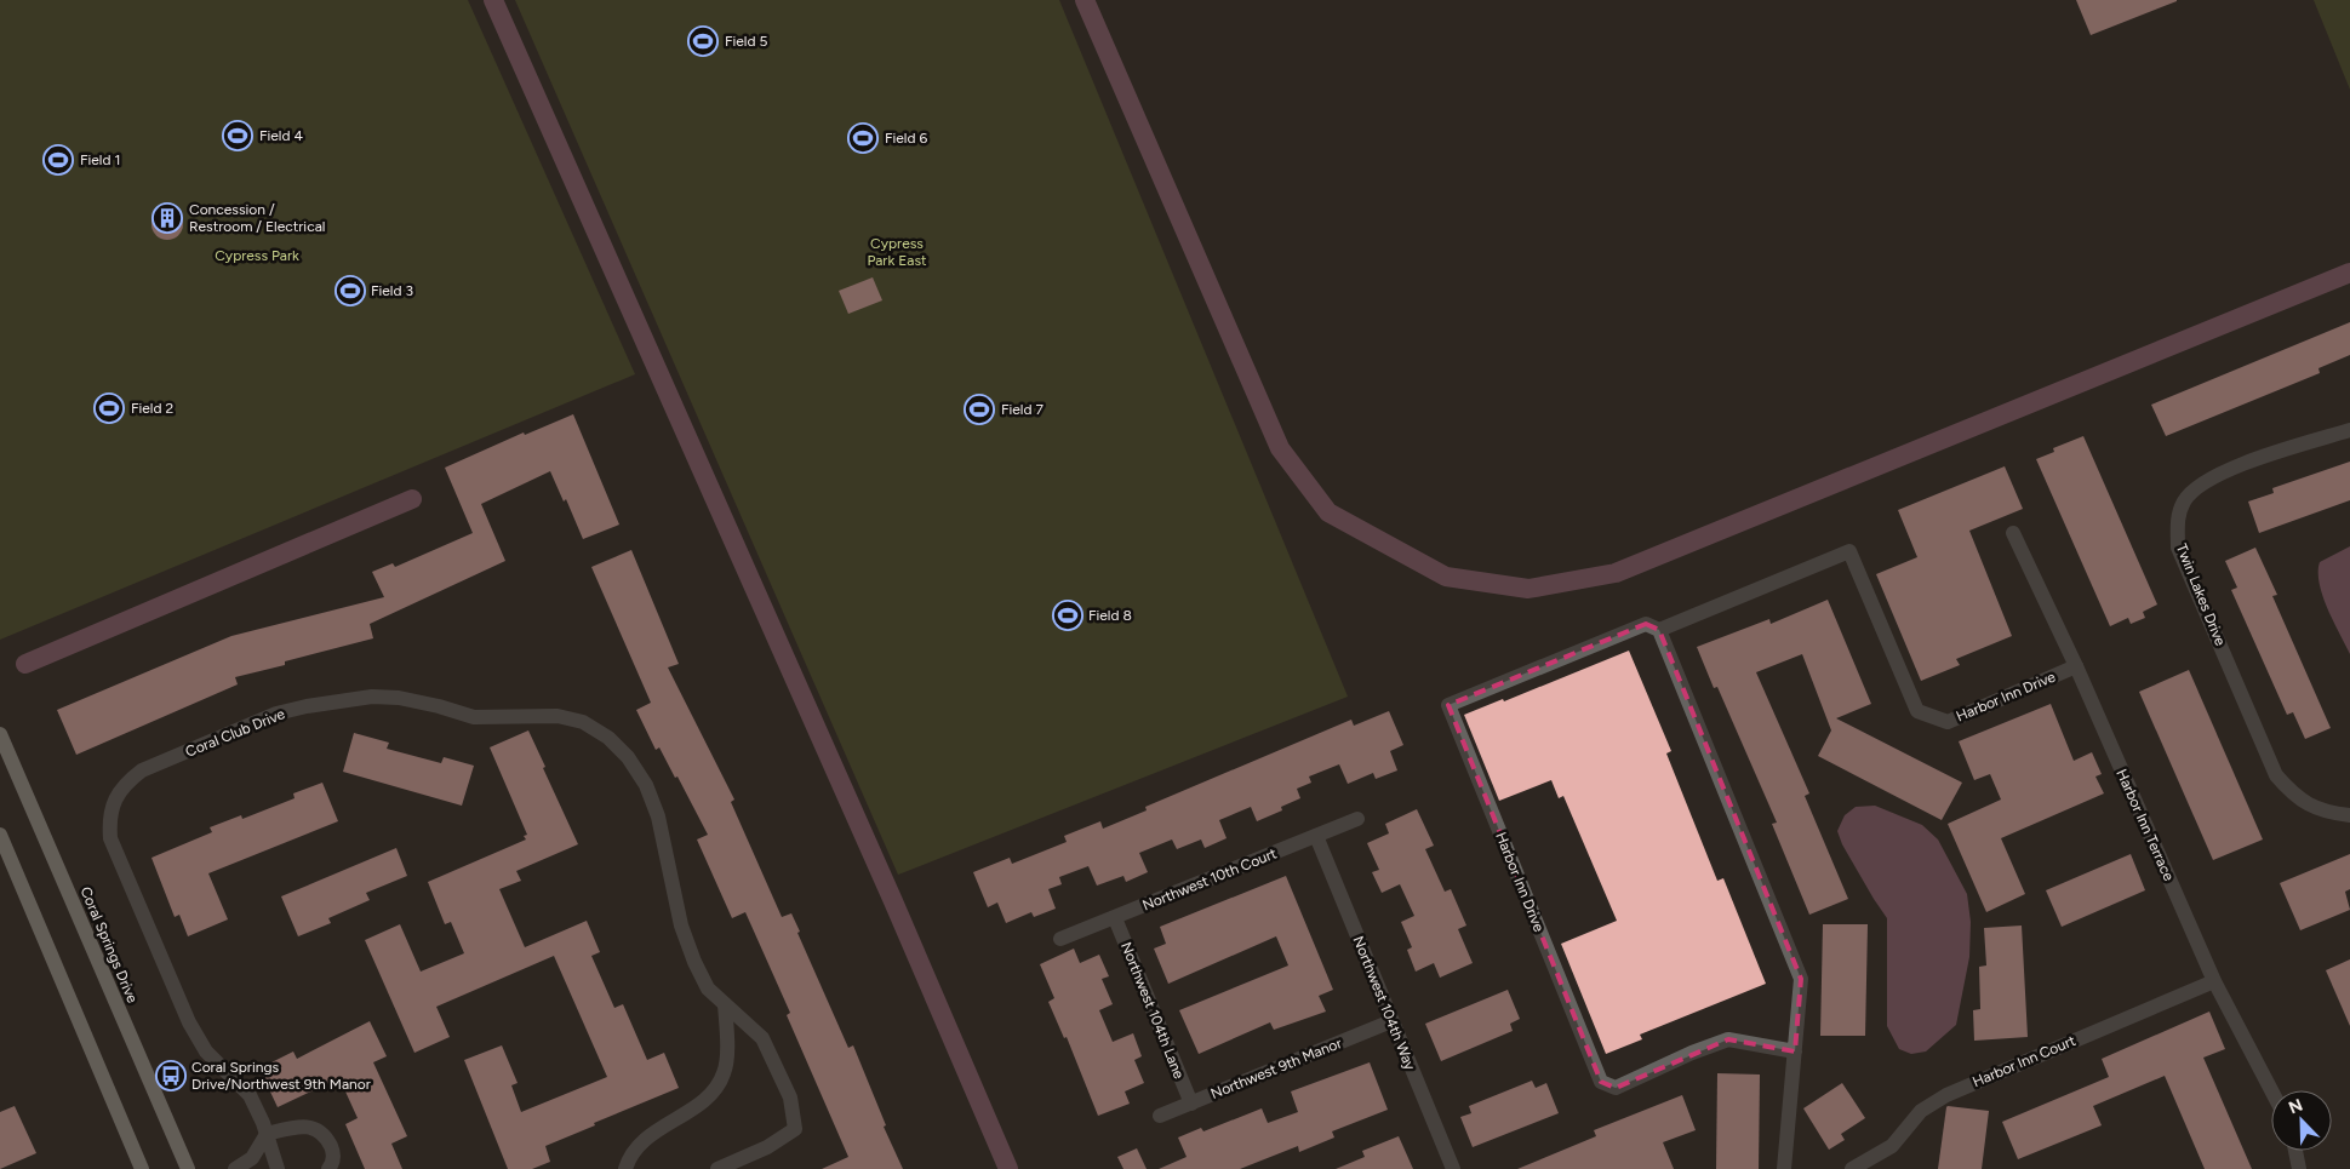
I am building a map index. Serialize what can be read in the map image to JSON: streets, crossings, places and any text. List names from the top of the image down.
{
  "streets": {
    "main road": ["Coral Springs Drive"],
    "street": [
      "Twin Lakes Drive",
      "Harbor Inn Drive",
      "Coral Club Drive",
      "Harbor Inn Terrace",
      "Northwest 10th Court",
      "Northwest 104th Way",
      "Northwest 104th Lane",
      "Harbor Inn Court",
      "Northwest 9th Manor"
    ]
  },
  "crossings": [
    ["Harbor Inn Drive", "Harbor Inn Terrace"],
    ["Harbor Inn Terrace", "Harbor Inn Court"],
    ["Northwest 10th Court", "Northwest 104th Way"],
    ["Northwest 10th Court", "Northwest 104th Lane"],
    ["Northwest 104th Way", "Northwest 9th Manor"],
    ["Northwest 104th Lane", "Northwest 9th Manor"]
  ],
  "parks": ["Cypress Park East", "Cypress Park"],
  "places": {
    "sports": [
      "Field 5",
      "Field 4",
      "Field 6",
      "Field 1",
      "Field 3",
      "Field 2",
      "Field 7",
      "Field 8"
    ],
    "building": ["Concession / Restroom / Electrical"],
    "bus stop": ["Coral Springs Drive/Northwest 9th Manor"]
  },
  "north": "top left"
}
